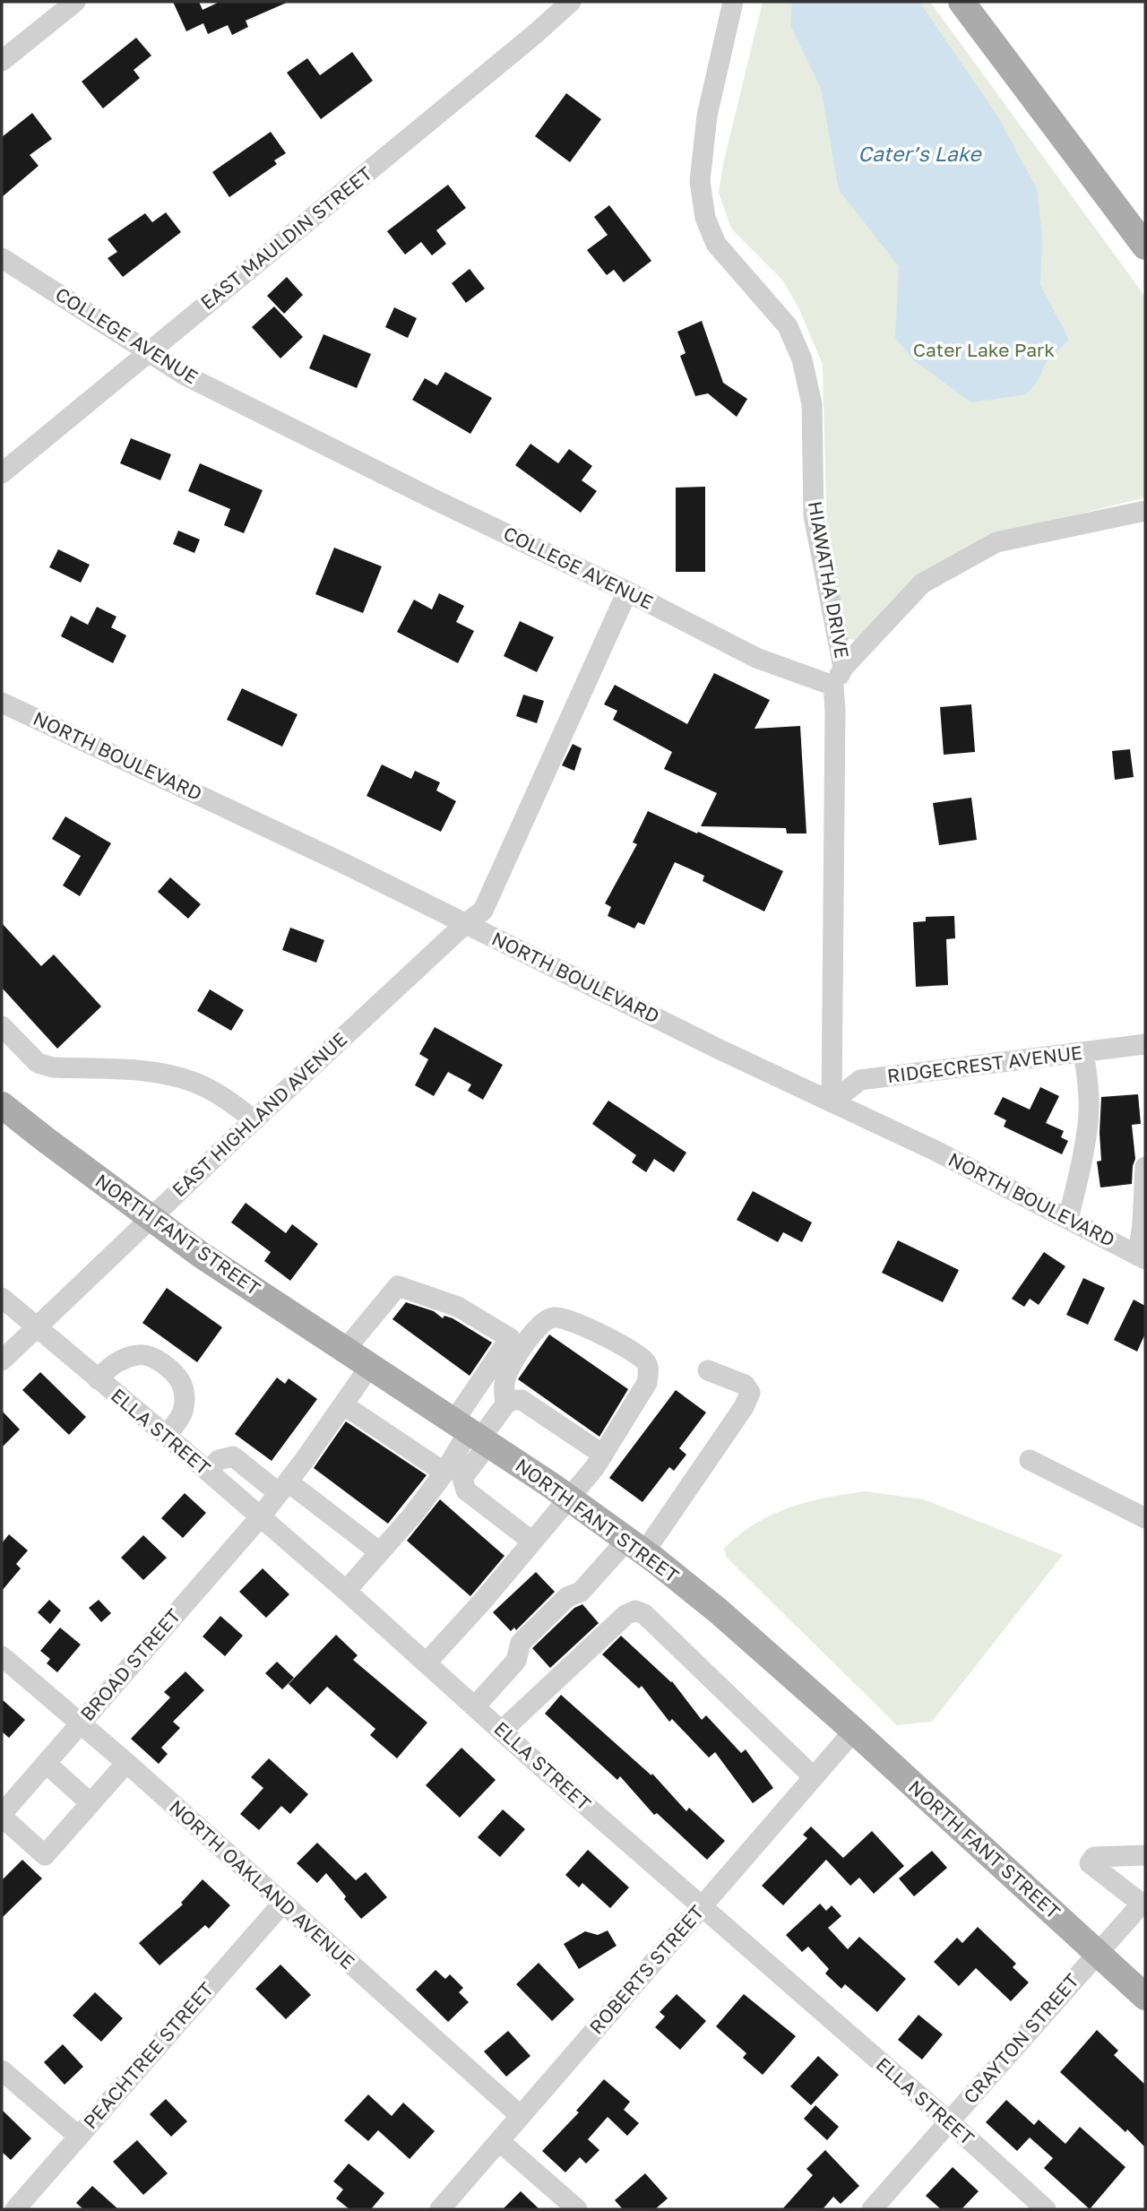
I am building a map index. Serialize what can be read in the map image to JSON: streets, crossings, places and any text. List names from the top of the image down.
{
  "streets": {
    "main road": ["NORTH FANT STREET"],
    "street": [
      "EAST MAULDIN STREET",
      "COLLEGE AVENUE",
      "HIAWATHA DRIVE",
      "NORTH BOULEVARD",
      "RIDGECREST AVENUE",
      "EAST HIGHLAND AVENUE",
      "ELLA STREET",
      "BROAD STREET",
      "NORTH OAKLAND AVENUE",
      "ROBERTS STREET",
      "CRAYTON STREET",
      "PEACHTREE STREET"
    ]
  },
  "crossings": [
    ["EAST MAULDIN STREET", "COLLEGE AVENUE"],
    ["COLLEGE AVENUE", "HIAWATHA DRIVE"],
    ["COLLEGE AVENUE", "EAST HIGHLAND AVENUE"],
    ["HIAWATHA DRIVE", "NORTH BOULEVARD"],
    ["HIAWATHA DRIVE", "RIDGECREST AVENUE"],
    ["NORTH BOULEVARD", "RIDGECREST AVENUE"],
    ["NORTH BOULEVARD", "EAST HIGHLAND AVENUE"],
    ["EAST HIGHLAND AVENUE", "NORTH FANT STREET"],
    ["EAST HIGHLAND AVENUE", "ELLA STREET"],
    ["NORTH FANT STREET", "BROAD STREET"],
    ["NORTH FANT STREET", "ROBERTS STREET"],
    ["NORTH FANT STREET", "CRAYTON STREET"],
    ["ELLA STREET", "BROAD STREET"],
    ["ELLA STREET", "ROBERTS STREET"],
    ["ELLA STREET", "CRAYTON STREET"],
    ["BROAD STREET", "NORTH OAKLAND AVENUE"],
    ["NORTH OAKLAND AVENUE", "ROBERTS STREET"],
    ["NORTH OAKLAND AVENUE", "PEACHTREE STREET"]
  ],
  "water": ["Cater’s Lake"],
  "parks": ["Cater Lake Park"]
}
